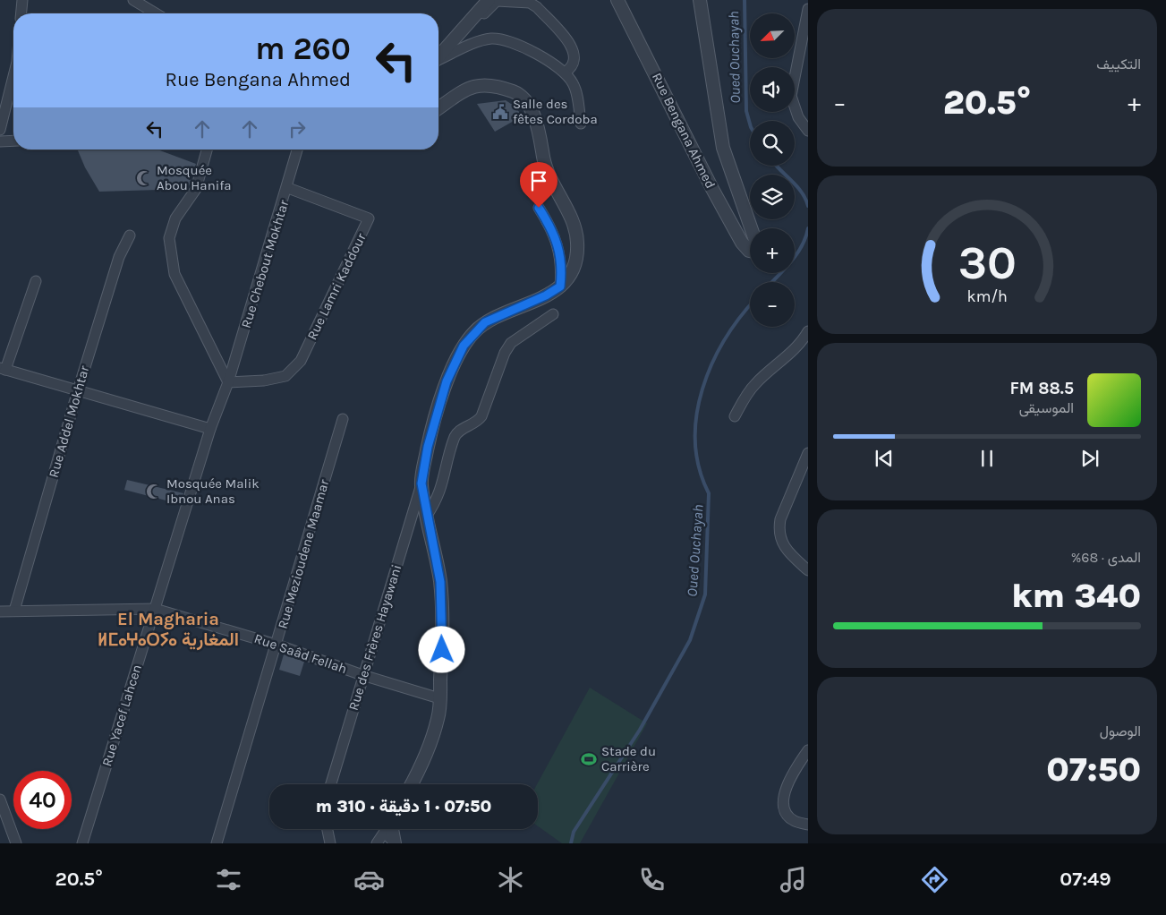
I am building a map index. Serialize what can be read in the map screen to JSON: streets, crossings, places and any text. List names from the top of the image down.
{
  "streets": {
    "street": [
      "Rue Bengana Ahmed",
      "Rue Chebout Mokhtar",
      "Rue Lamri Kaddour",
      "Rue Addel Mokhtar",
      "Rue Mezioudene Maamar",
      "Rue des Frères Hayawani",
      "Rue Saâd Fellah",
      "Rue Yacef Lahcen"
    ]
  },
  "crossings": [
    ["Rue Chebout Mokhtar", "Rue Lamri Kaddour"],
    ["Rue Chebout Mokhtar", "Rue Yacef Lahcen"],
    ["Rue Lamri Kaddour", "Rue Yacef Lahcen"],
    ["Rue Addel Mokhtar", "Rue Saâd Fellah"],
    ["Rue Mezioudene Maamar", "Rue Saâd Fellah"],
    ["Rue des Frères Hayawani", "Rue Saâd Fellah"],
    ["Rue Saâd Fellah", "Rue Yacef Lahcen"]
  ],
  "districts": ["El Magharia ⵍⵎⴰⵖⴰⵔⵢⴰ المغارية"],
  "water": ["Oued Ouchayah"],
  "places": {
    "public building": ["Salle des fêtes Cordoba"],
    "mosque": ["Mosquée Abou Hanifa", "Mosquée Malik Ibnou Anas"],
    "sports": ["Stade du Carrière"]
  },
  "north": "bottom left",
  "page": {
    "tile": [
      "التكييف",
      ["المدى · 68%", "340 km"],
      ["الوصول", "07:50"]
    ],
    "map_buttons": ["+", "−"],
    "turn": ["260 m", "Rue Bengana Ahmed"],
    "heat": ["−", "20.5°", "+"],
    "song": ["88.5 FM", "الموسيقى"],
    "limit": "40",
    "trip": "07:50 · 1 دقيقة · 310 m",
    "tabs": ["07:49", "20.5°"],
    "gauge": ["30", "km/h"]
  }
}
